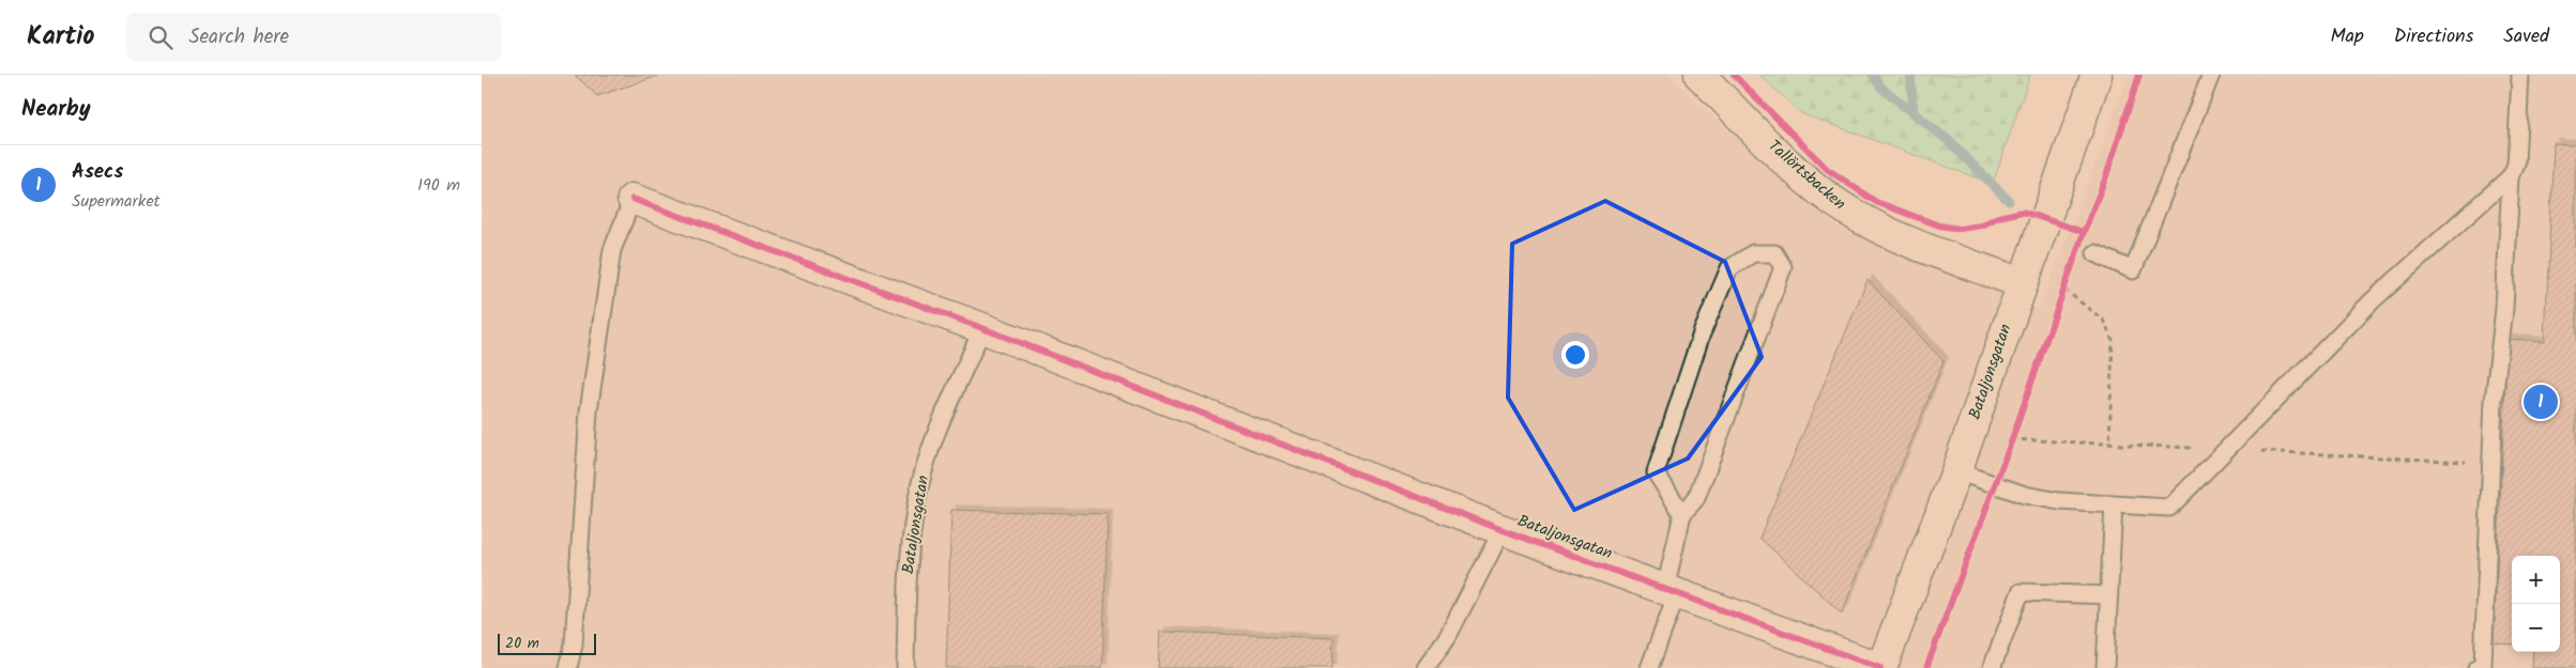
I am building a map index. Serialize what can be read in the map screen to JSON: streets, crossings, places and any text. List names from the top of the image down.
{
  "streets": {
    "street": ["Tallörtsbacken", "Bataljonsgatan"]
  },
  "crossings": [
    ["Tallörtsbacken", "Bataljonsgatan"]
  ],
  "scale_bar": "20 m",
  "page": {
    "header": "Kartio",
    "search": "Search here",
    "nav": ["Map", "Directions", "Saved"],
    "heading": "Nearby",
    "list": [
      {
        "mark": "1",
        "name": "Asecs",
        "note": "Supermarket",
        "value": "190 m"
      }
    ],
    "pins": "1",
    "map_buttons": ["+", "−"],
    "scale": "20 m"
  }
}
